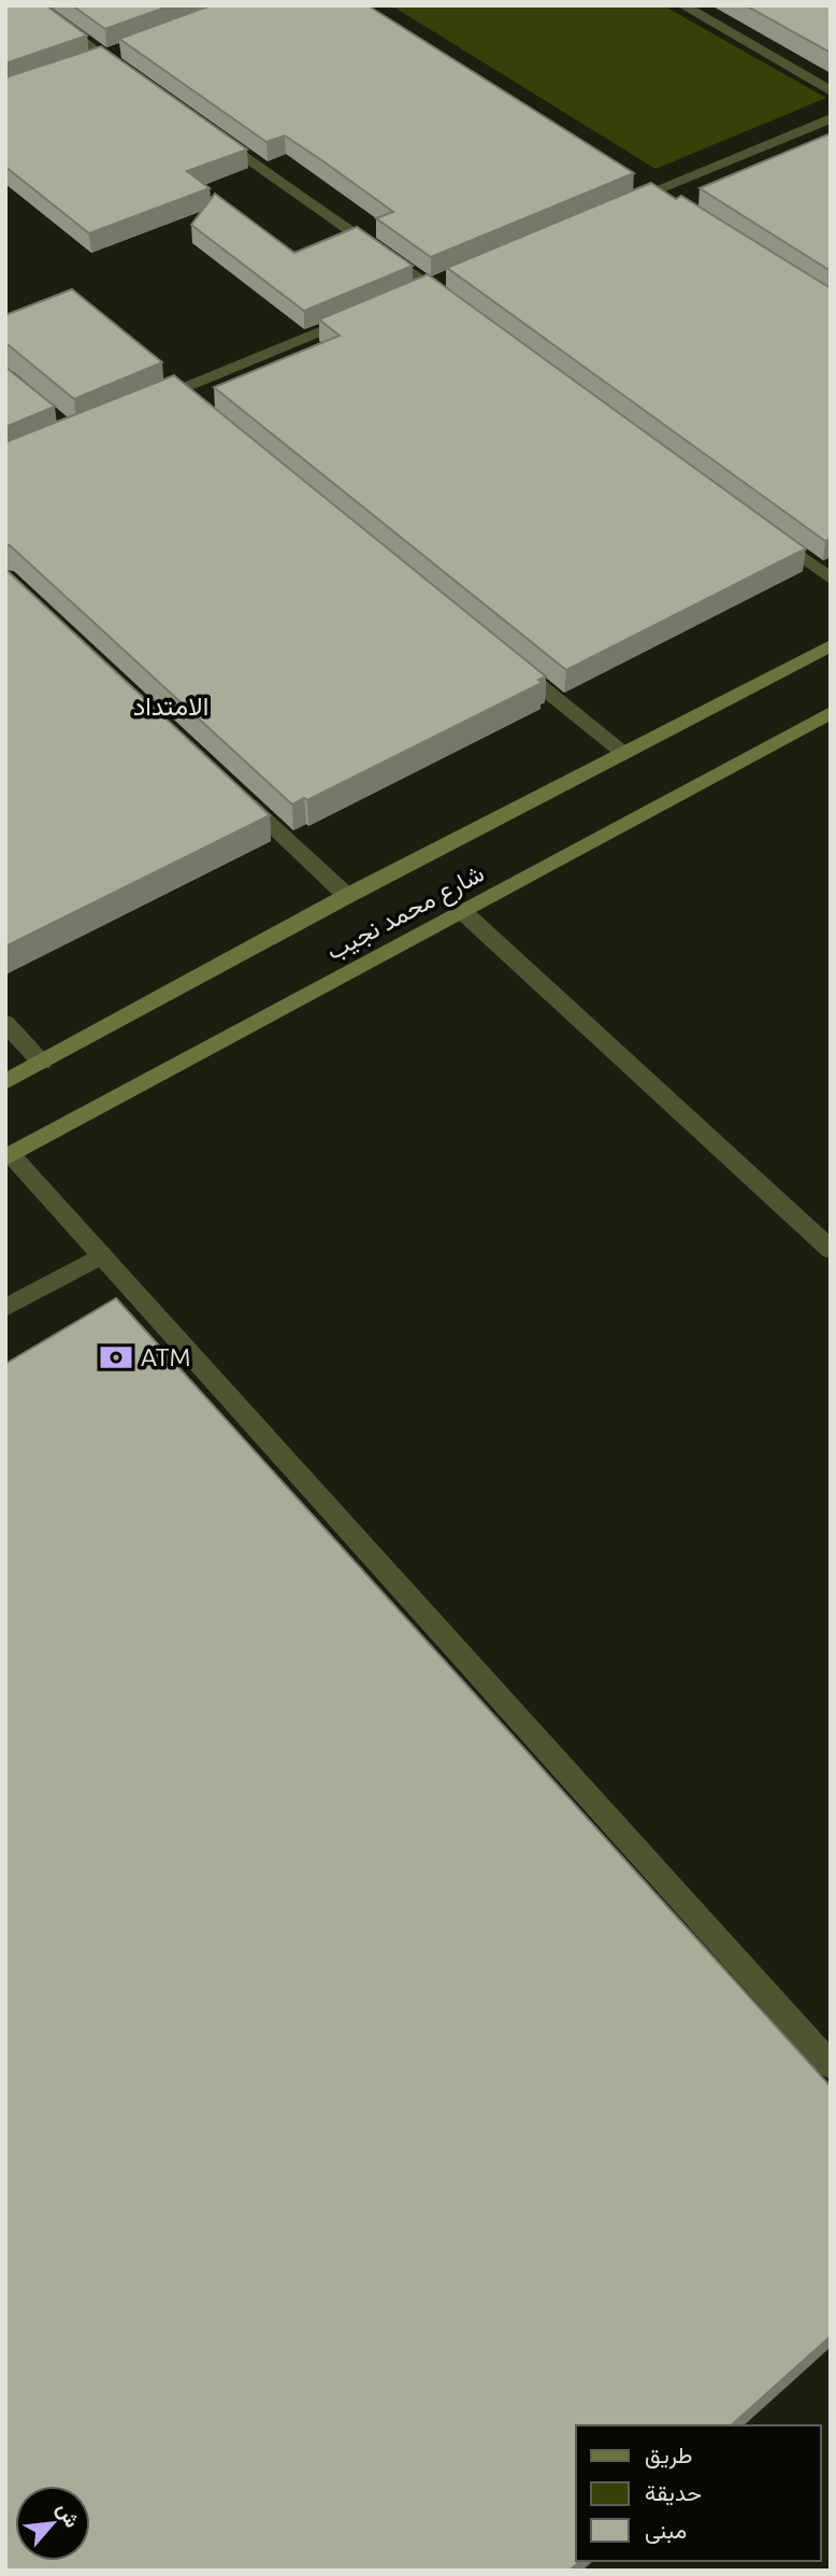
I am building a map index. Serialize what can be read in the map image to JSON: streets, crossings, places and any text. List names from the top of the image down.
{
  "streets": {
    "main road": ["شارع محمد نجيب"]
  },
  "districts": ["الامتداد"],
  "places": {
    "bank": ["ATM"]
  },
  "legend": ["طريق", "حديقة", "مبنى"],
  "north": "top right"
}
